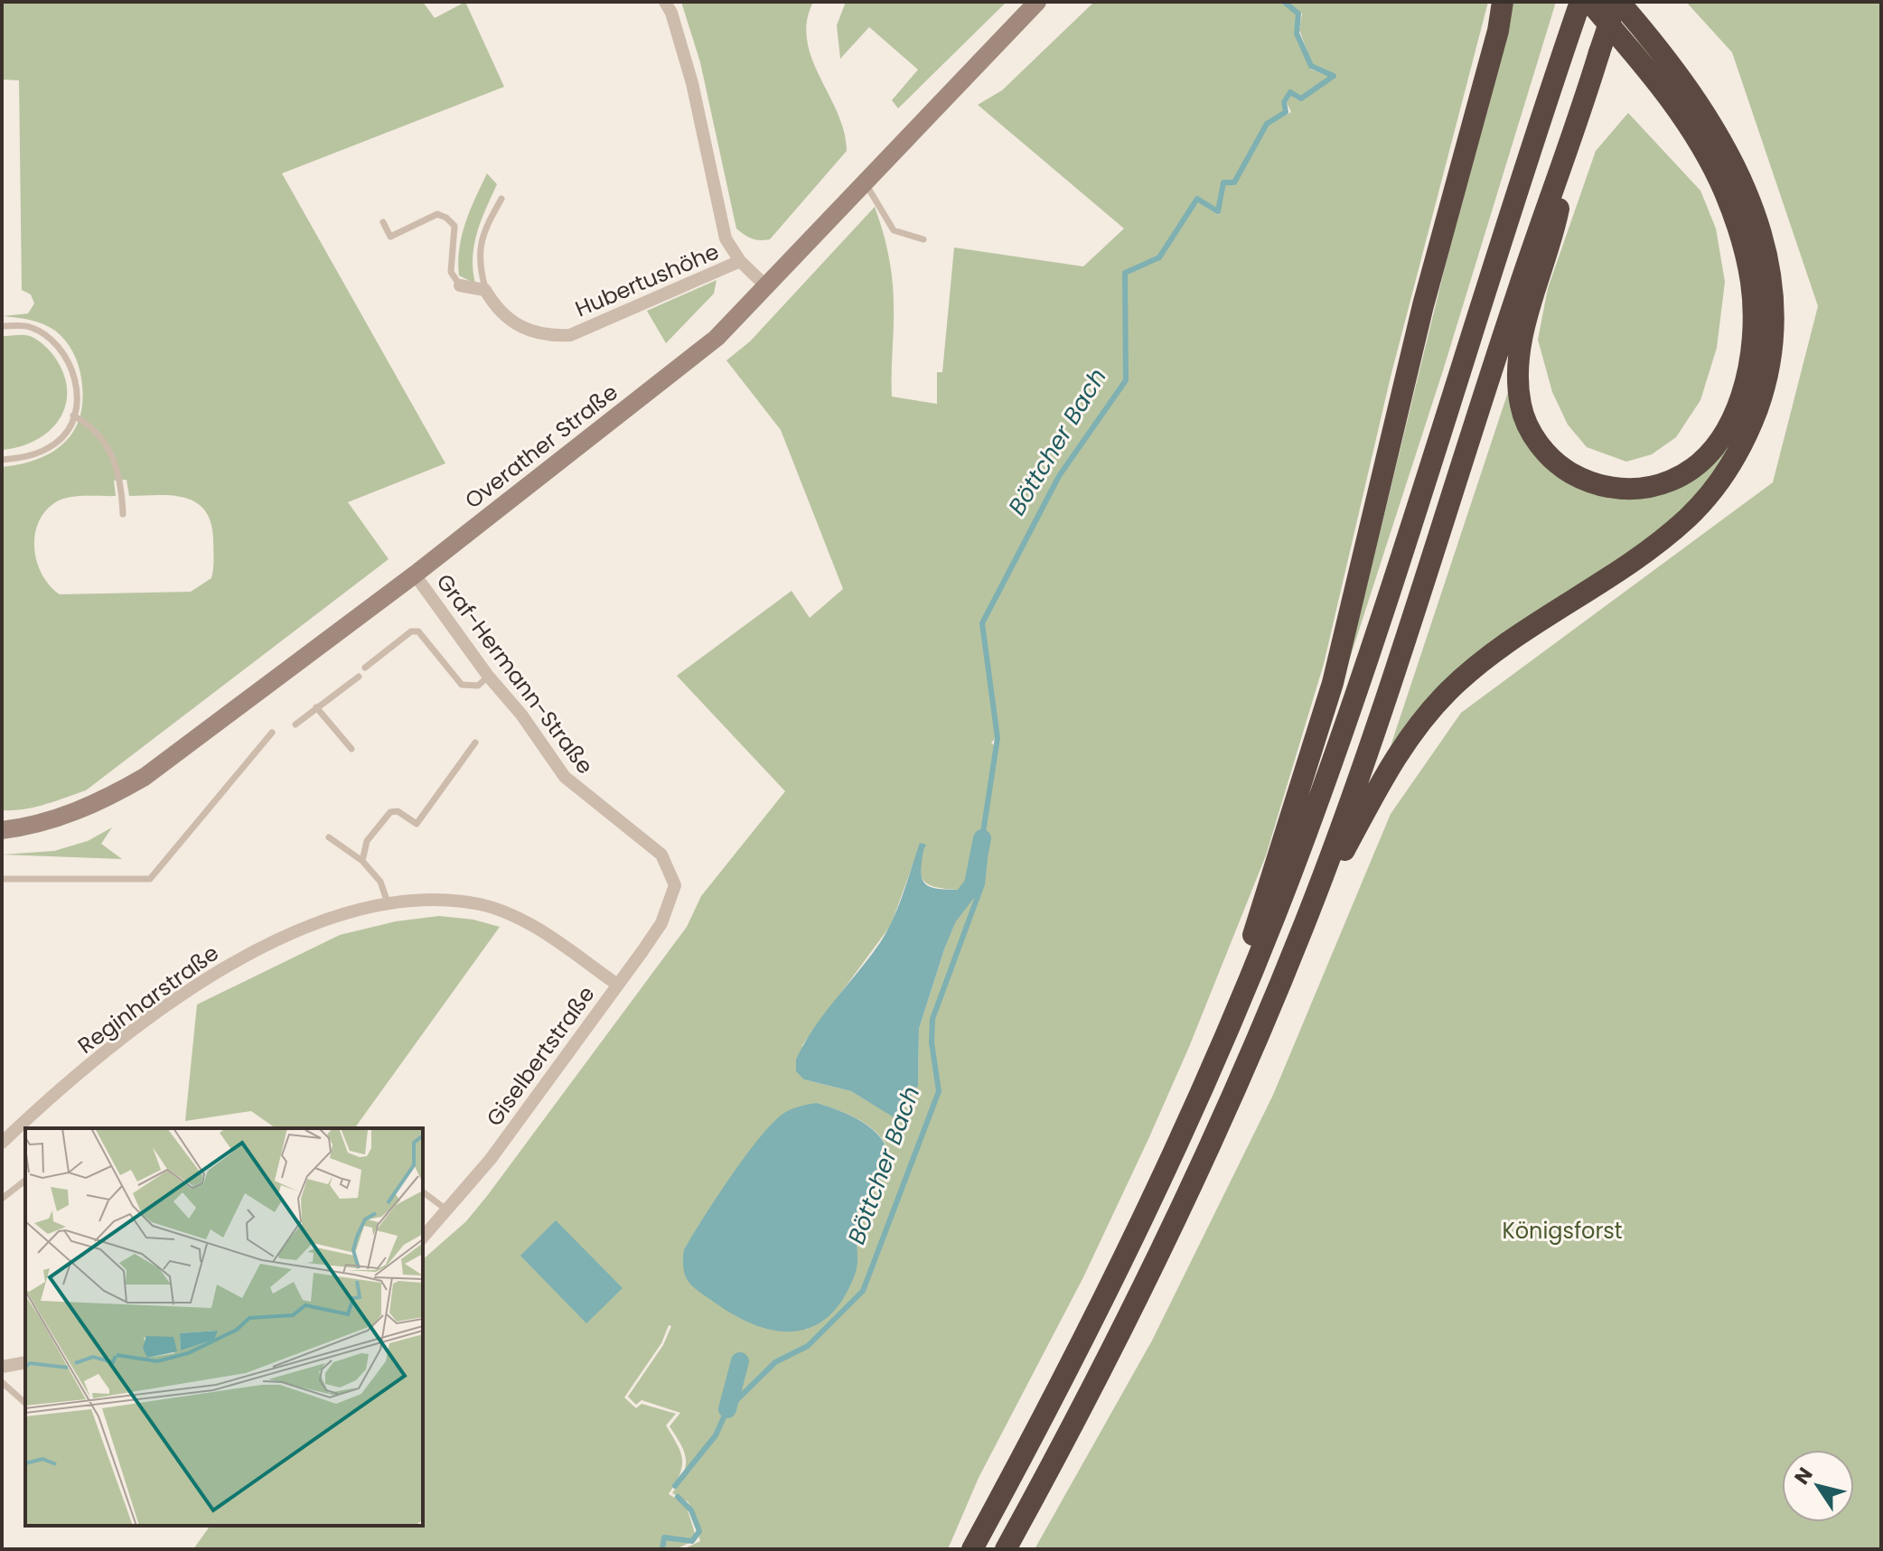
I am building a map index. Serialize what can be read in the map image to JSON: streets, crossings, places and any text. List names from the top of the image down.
{
  "streets": {
    "main road": ["Overather Straße"],
    "street": [
      "Hubertushöhe",
      "Graf-Hermann-Straße",
      "Reginharstraße",
      "Giselbertstraße"
    ]
  },
  "crossings": [
    ["Overather Straße", "Graf-Hermann-Straße"],
    ["Graf-Hermann-Straße", "Giselbertstraße"],
    ["Reginharstraße", "Giselbertstraße"]
  ],
  "water": ["Böttcher Bach"],
  "parks": ["Königsforst"],
  "north": "top left"
}
